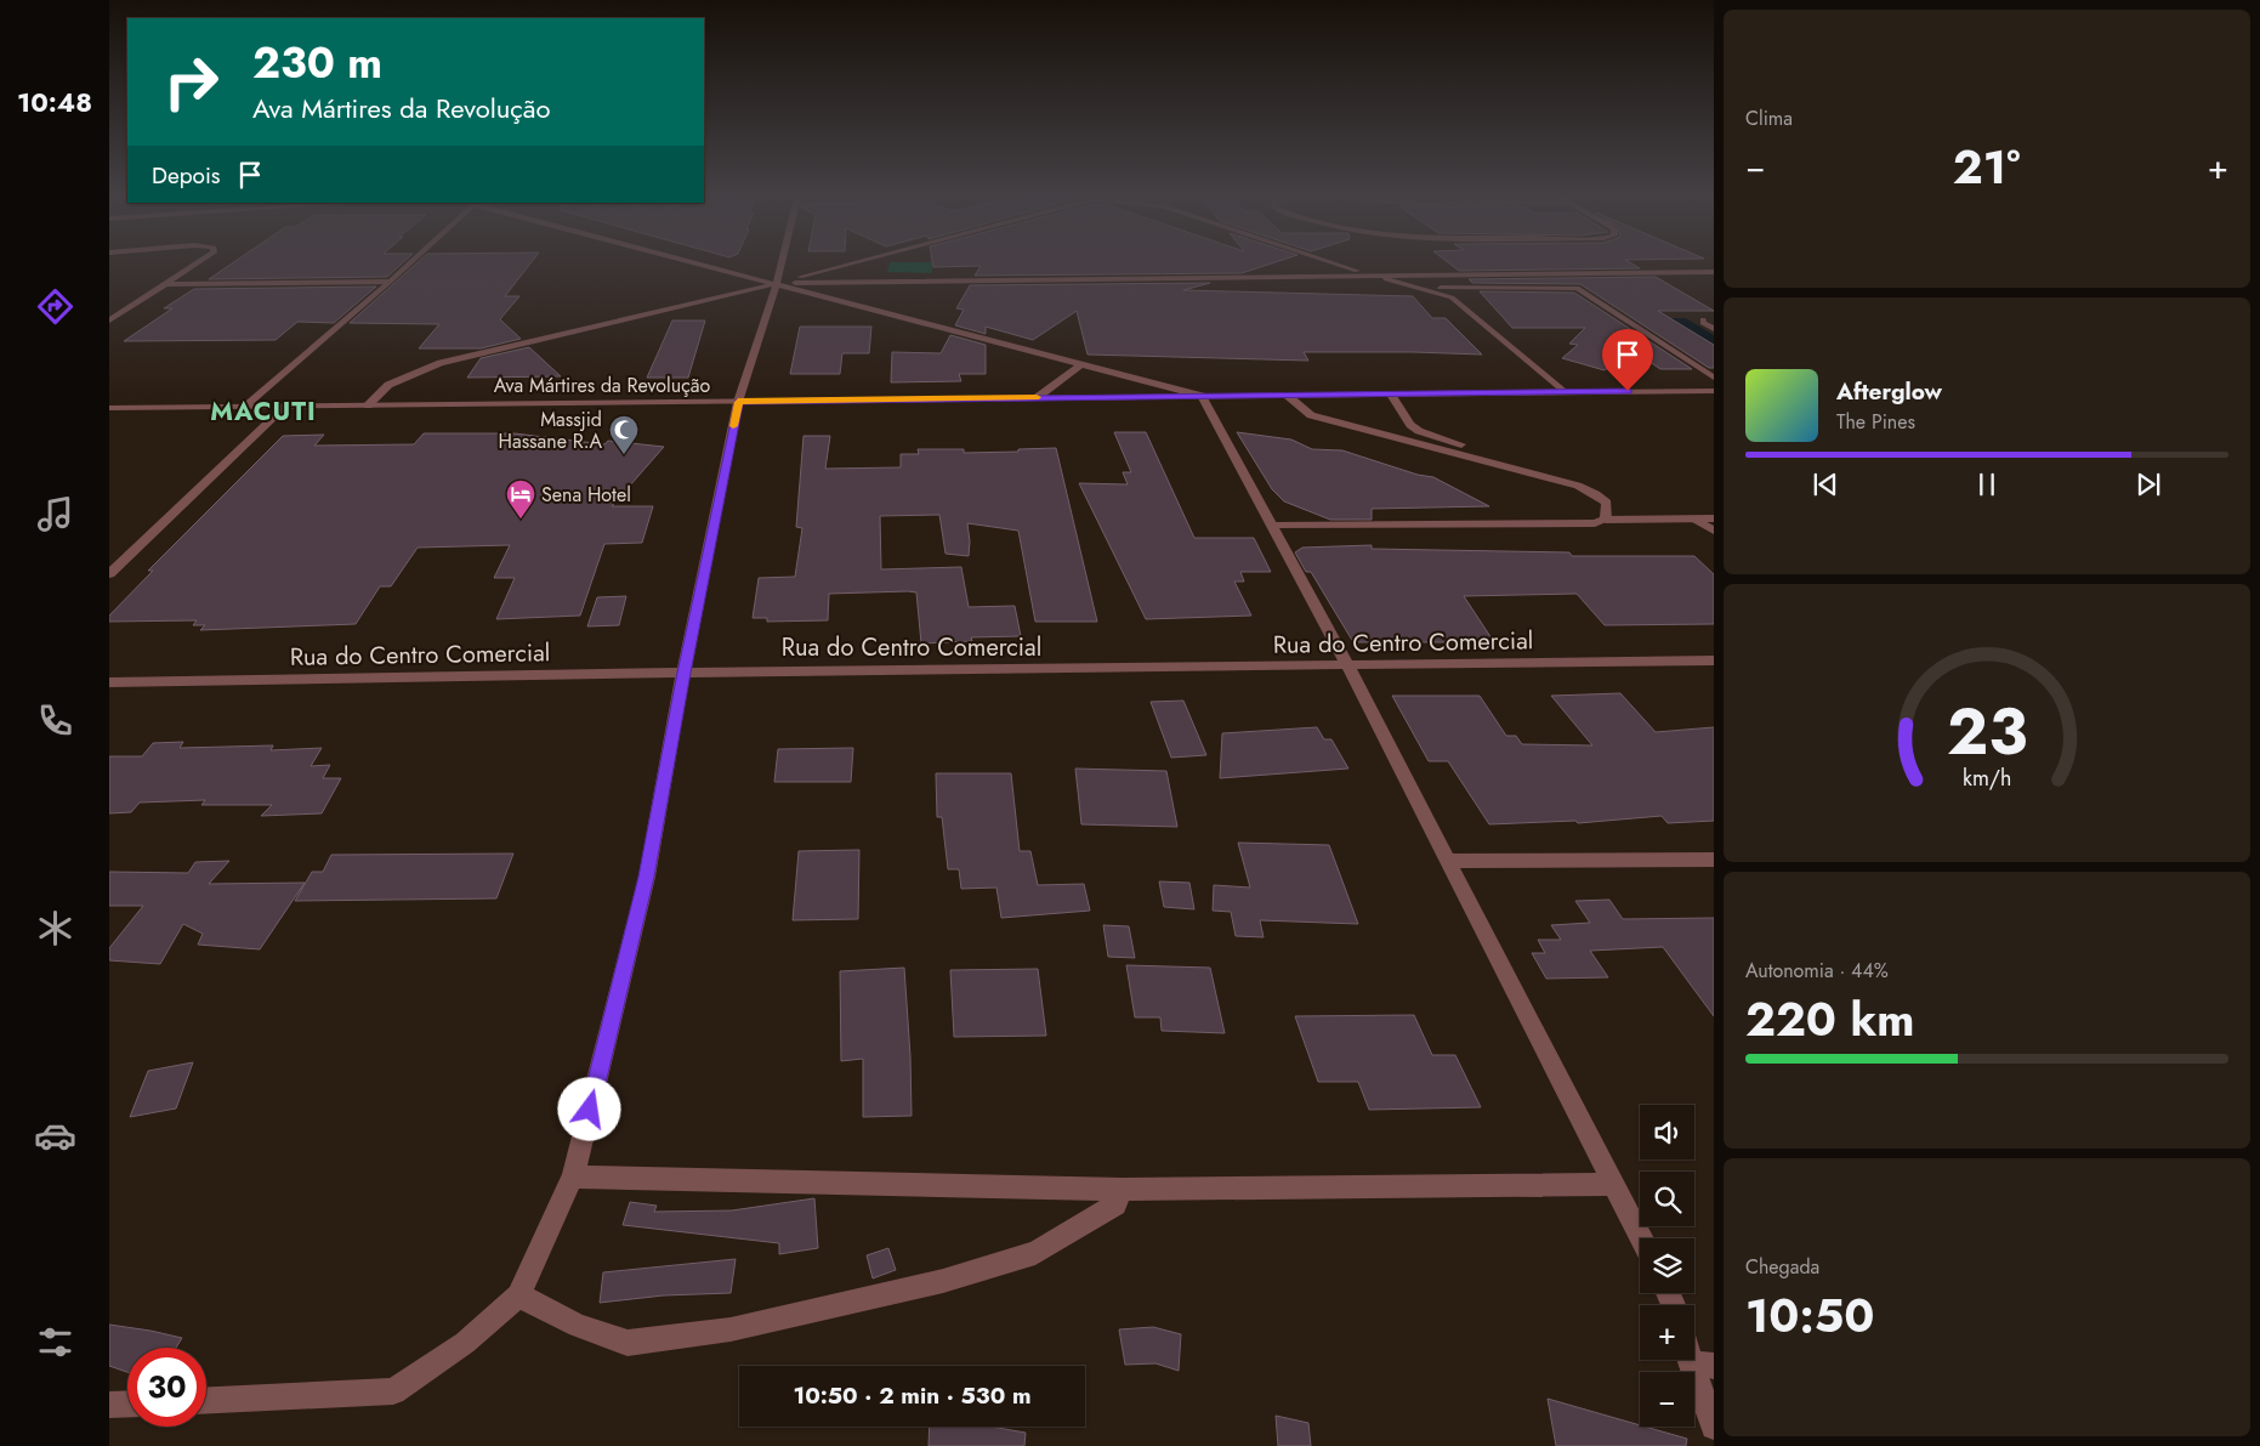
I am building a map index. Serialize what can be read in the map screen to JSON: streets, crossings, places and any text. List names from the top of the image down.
{
  "streets": {
    "street": ["Ava Mártires da Revolução", "Rua do Centro Comercial"]
  },
  "districts": ["MACUTI"],
  "places": {
    "mosque": ["Massjid Hassane R.A"],
    "hotel": ["Sena Hotel"]
  },
  "page": {
    "tabs": "10:48",
    "tile": [
      "Clima",
      ["Autonomia · 44%", "220 km"],
      ["Chegada", "10:50"]
    ],
    "turn": ["230 m", "Ava Mártires da Revolução"],
    "heat": ["−", "21°", "+"],
    "then": "Depois",
    "song": ["Afterglow", "The Pines"],
    "map_buttons": ["+", "−"],
    "limit": "30",
    "trip": "10:50 · 2 min · 530 m",
    "gauge": ["23", "km/h"]
  }
}
